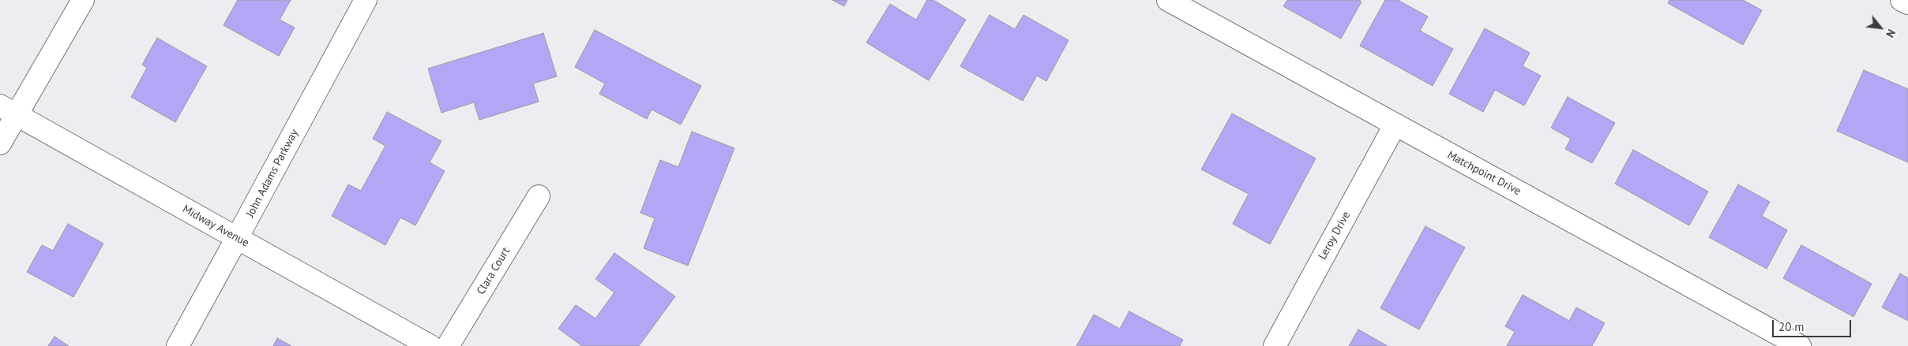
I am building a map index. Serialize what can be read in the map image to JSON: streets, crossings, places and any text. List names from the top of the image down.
{
  "streets": {
    "street": [
      "John Adams Parkway",
      "Matchpoint Drive",
      "Midway Avenue",
      "Leroy Drive",
      "Clara Court"
    ]
  },
  "crossings": [
    ["John Adams Parkway", "Midway Avenue"],
    ["Matchpoint Drive", "Leroy Drive"]
  ],
  "scale_bar": "20 m",
  "north": "bottom right"
}
